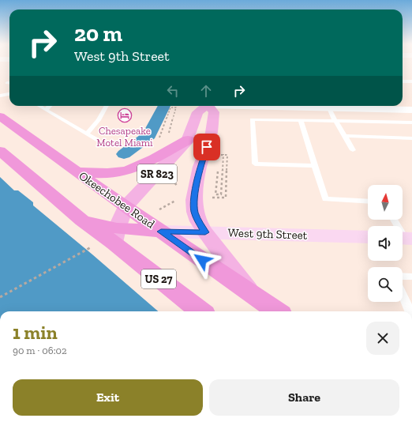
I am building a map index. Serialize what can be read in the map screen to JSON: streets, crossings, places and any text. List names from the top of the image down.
{
  "streets": {
    "highway": ["Okeechobee Road", "US 27"],
    "main road": ["SR 823", "West 9th Street"]
  },
  "crossings": [
    ["SR 823", "Okeechobee Road"],
    ["SR 823", "US 27"],
    ["Okeechobee Road", "West 9th Street"]
  ],
  "places": {
    "hotel": ["Chesapeake Motel Miami"]
  },
  "north": "top",
  "page": {
    "turn": ["20 m", "West 9th Street"],
    "heading": ["1 min", "90 m · 06:02"],
    "buttons": ["Exit", "Share"]
  }
}
